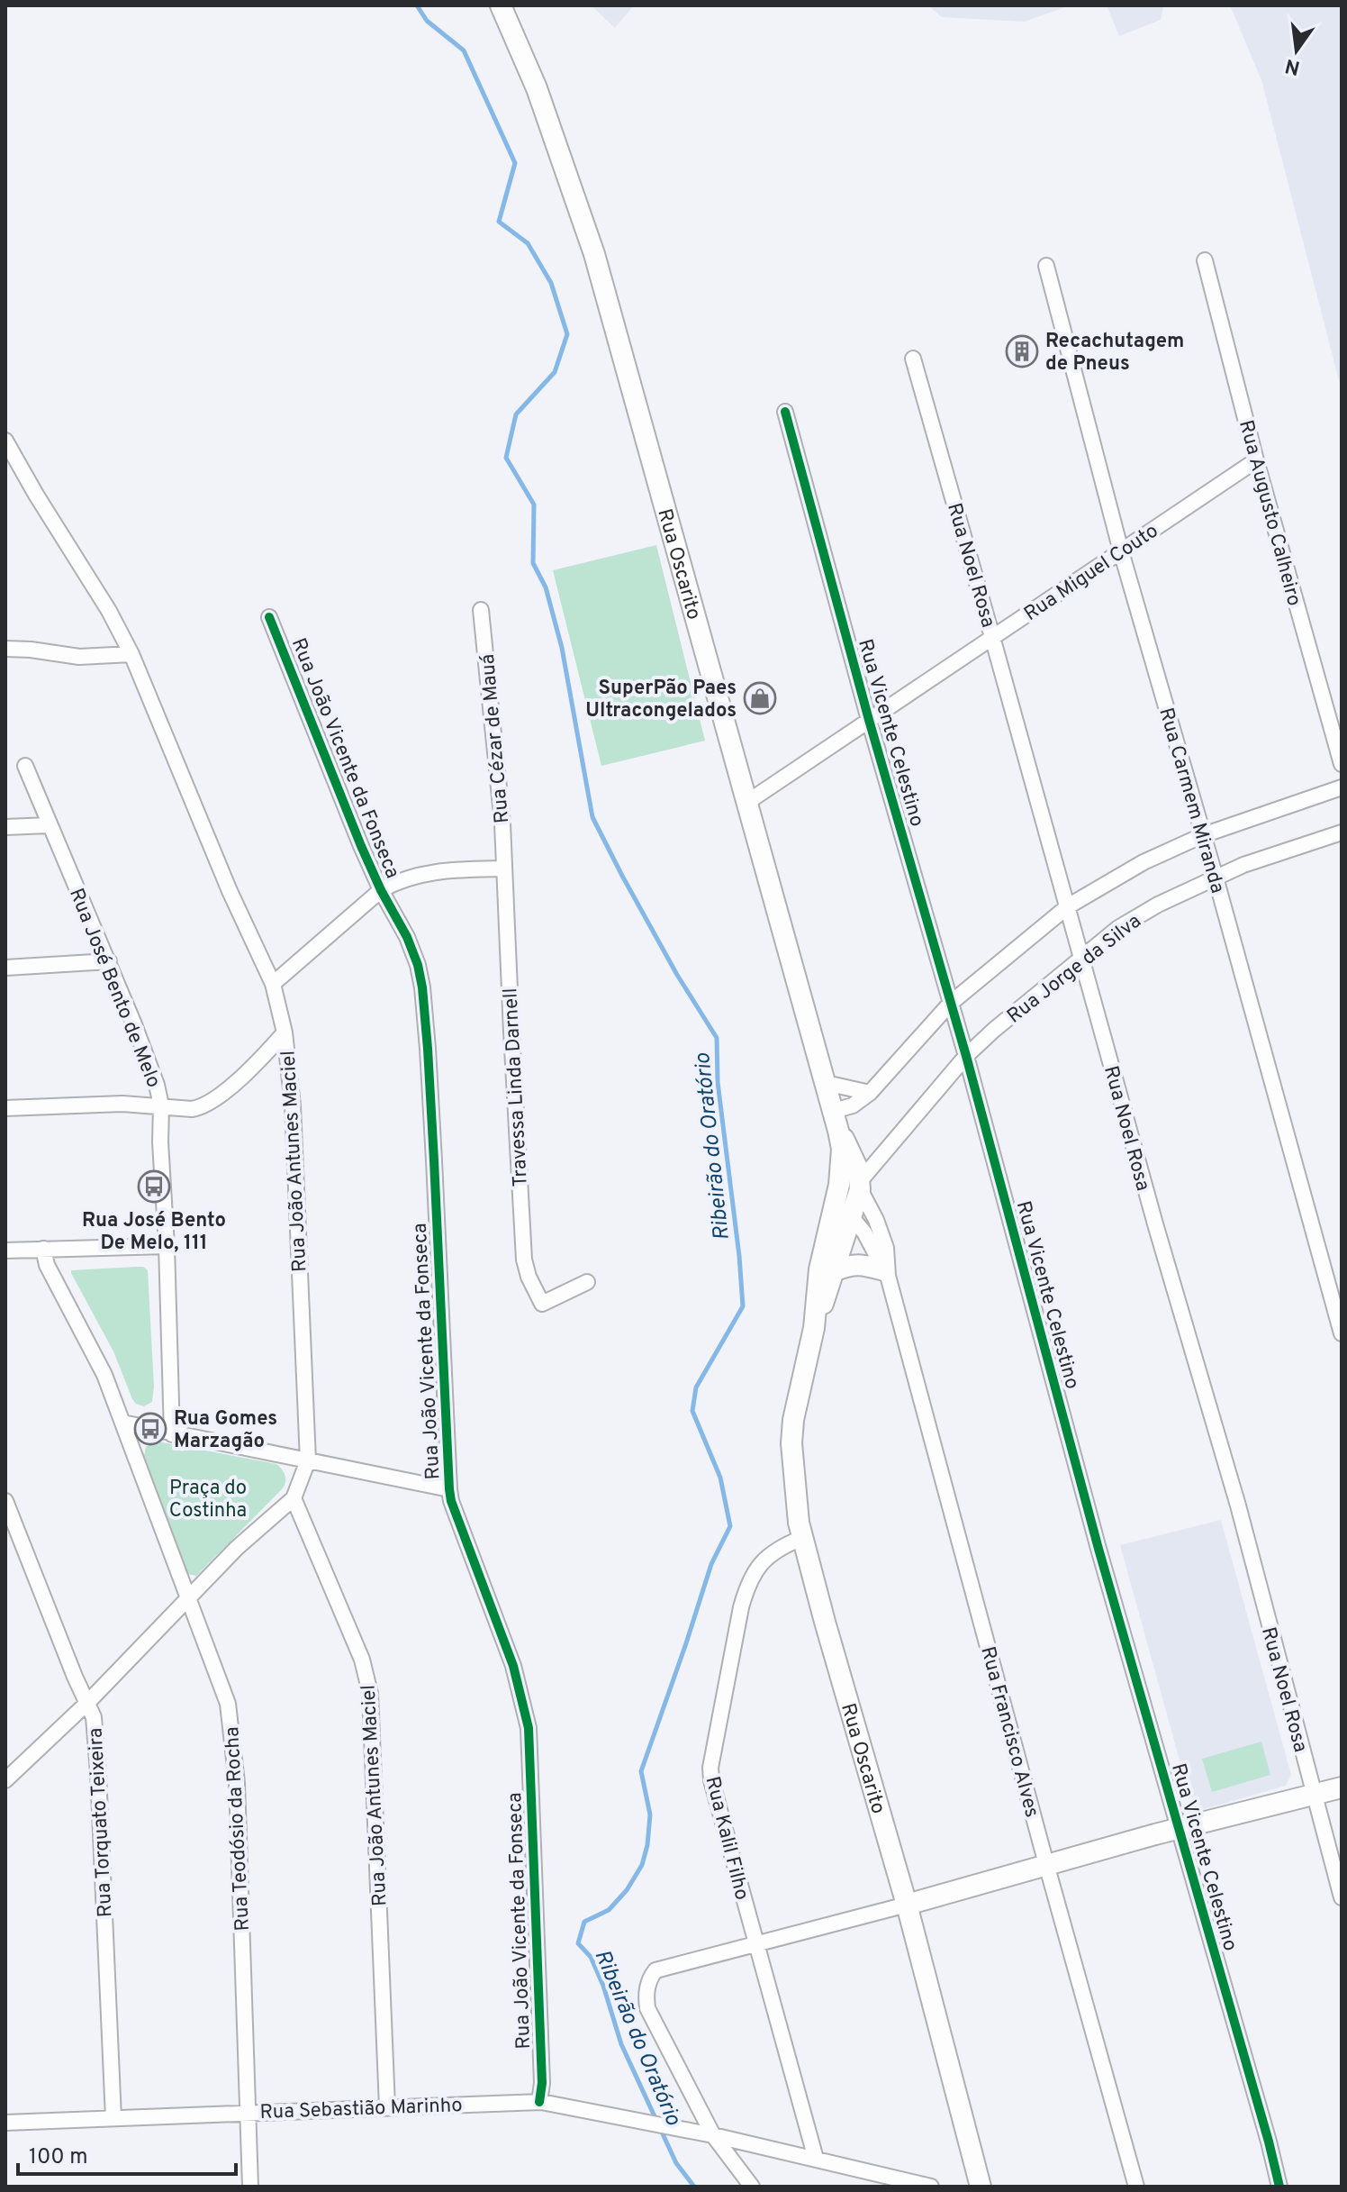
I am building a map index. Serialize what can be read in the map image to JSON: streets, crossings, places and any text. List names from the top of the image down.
{
  "streets": {
    "main road": ["Rua Oscarito"],
    "street": [
      "Rua Augusto Calheiro",
      "Rua Noel Rosa",
      "Rua Miguel Couto",
      "Rua Vicente Celestino",
      "Rua Cézar de Mauá",
      "Rua João Vicente da Fonseca",
      "Rua Carmem Miranda",
      "Rua Jorge da Silva",
      "Rua José Bento de Melo",
      "Travessa Linda Darnell",
      "Rua João Antunes Maciel",
      "Rua Francisco Alves",
      "Rua Torquato Teixeira",
      "Rua Teodósio da Rocha",
      "Rua Kalil Filho",
      "Rua Sebastião Marinho"
    ]
  },
  "crossings": [
    ["Rua Augusto Calheiro", "Rua Miguel Couto"],
    ["Rua Oscarito", "Rua Miguel Couto"],
    ["Rua Oscarito", "Rua Jorge da Silva"],
    ["Rua Oscarito", "Rua Francisco Alves"],
    ["Rua Oscarito", "Rua Kalil Filho"],
    ["Rua Noel Rosa", "Rua Miguel Couto"],
    ["Rua Noel Rosa", "Rua Jorge da Silva"],
    ["Rua Miguel Couto", "Rua Vicente Celestino"],
    ["Rua Miguel Couto", "Rua Carmem Miranda"],
    ["Rua Vicente Celestino", "Rua Jorge da Silva"],
    ["Rua Cézar de Mauá", "Travessa Linda Darnell"],
    ["Rua João Vicente da Fonseca", "Rua Sebastião Marinho"],
    ["Rua Carmem Miranda", "Rua Jorge da Silva"],
    ["Rua Jorge da Silva", "Rua Francisco Alves"],
    ["Rua João Antunes Maciel", "Rua Sebastião Marinho"],
    ["Rua Torquato Teixeira", "Rua Sebastião Marinho"],
    ["Rua Teodósio da Rocha", "Rua Sebastião Marinho"],
    ["Rua Kalil Filho", "Rua Sebastião Marinho"]
  ],
  "water": ["Ribeirão do Oratório"],
  "parks": ["Praça do Costinha"],
  "places": {
    "building": ["Recachutagem de Pneus"],
    "shop": ["SuperPão Paes Ultracongelados"],
    "bus stop": ["Rua José Bento De Melo, 111", "Rua Gomes Marzagão"]
  },
  "scale_bar": "100 m",
  "north": "bottom"
}
